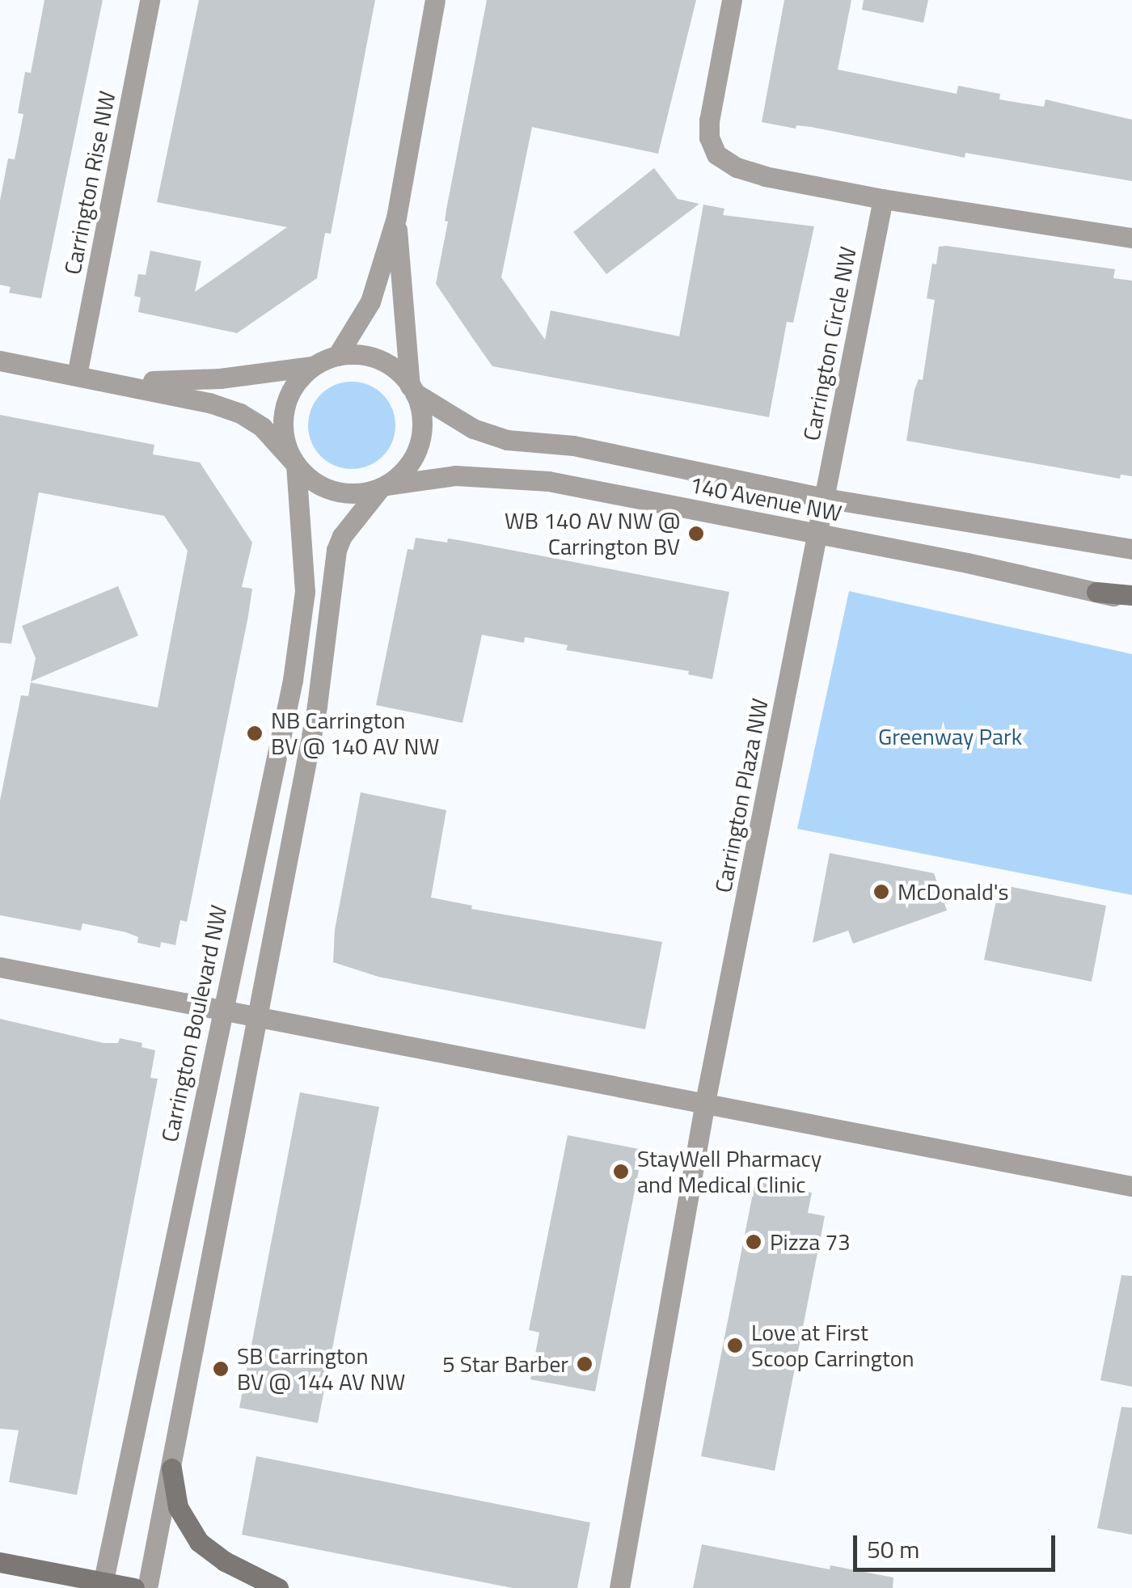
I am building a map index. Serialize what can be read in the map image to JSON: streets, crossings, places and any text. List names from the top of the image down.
{
  "streets": {
    "street": [
      "Carrington Rise NW",
      "Carrington Circle NW",
      "140 Avenue NW",
      "Carrington Plaza NW",
      "Carrington Boulevard NW"
    ]
  },
  "crossings": [
    ["Carrington Rise NW", "140 Avenue NW"],
    ["Carrington Circle NW", "140 Avenue NW"],
    ["Carrington Circle NW", "Carrington Plaza NW"],
    ["140 Avenue NW", "Carrington Plaza NW"],
    ["140 Avenue NW", "Carrington Boulevard NW"]
  ],
  "parks": ["Greenway Park"],
  "places": [
    "WB 140 AV NW @ Carrington BV",
    "NB Carrington BV @ 140 AV NW",
    "McDonald's",
    "StayWell Pharmacy and Medical Clinic",
    "Pizza 73",
    "Love at First Scoop Carrington",
    "5 Star Barber",
    "SB Carrington BV @ 144 AV NW"
  ],
  "scale_bar": "50 m"
}
